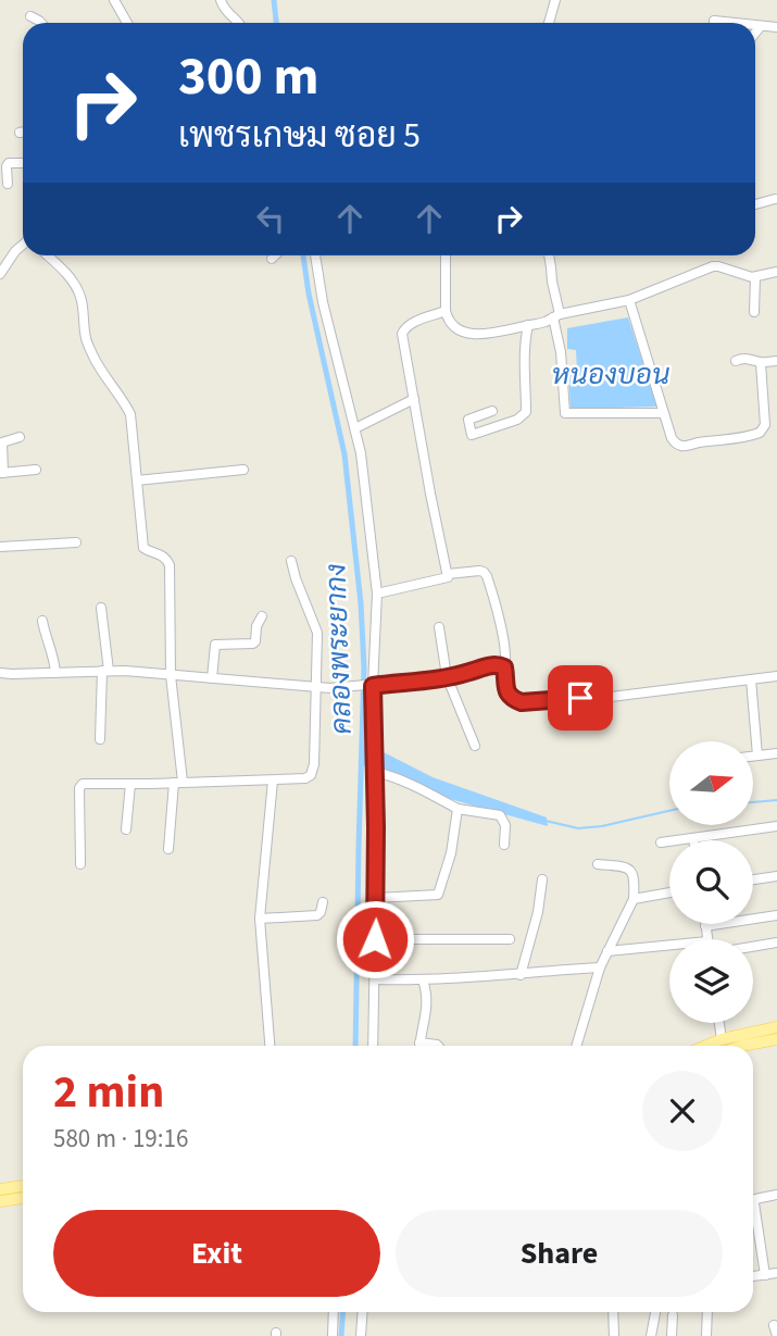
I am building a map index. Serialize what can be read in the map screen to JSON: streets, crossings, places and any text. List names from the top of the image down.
{
  "water": ["หนองบอน", "คลองพระยากง"],
  "north": "right",
  "page": {
    "turn": ["300 m", "เพชรเกษม ซอย 5"],
    "heading": ["2 min", "580 m · 19:16"],
    "buttons": ["Exit", "Share"]
  }
}
